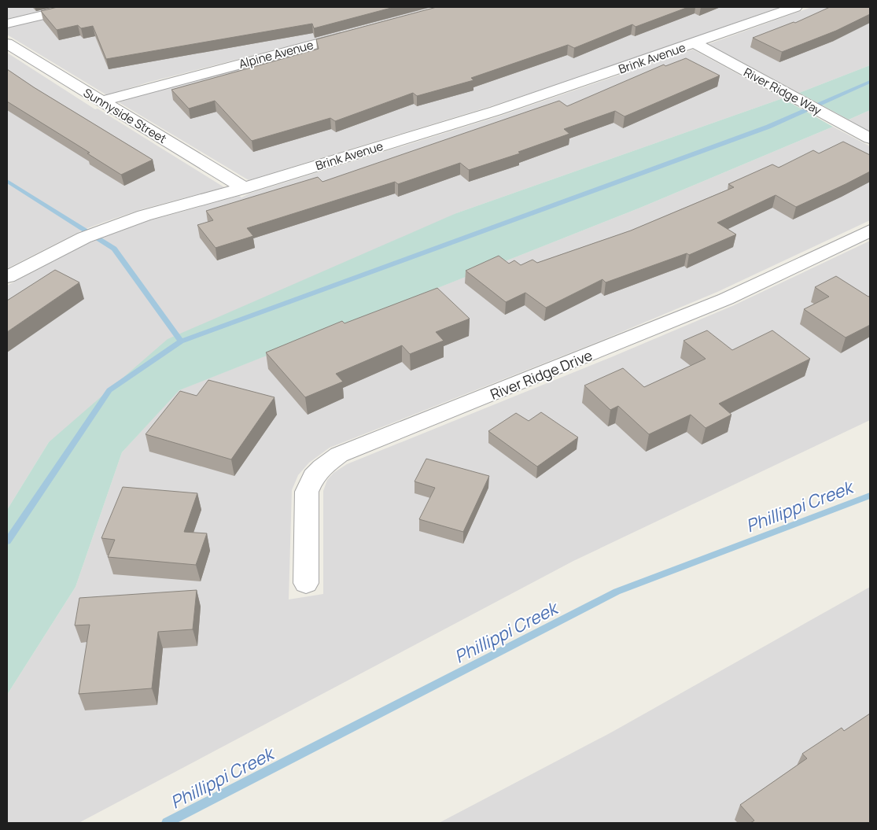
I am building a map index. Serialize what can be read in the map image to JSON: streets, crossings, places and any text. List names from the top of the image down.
{
  "streets": {
    "street": [
      "Alpine Avenue",
      "Brink Avenue",
      "River Ridge Way",
      "Sunnyside Street",
      "River Ridge Drive"
    ]
  },
  "crossings": [
    ["Alpine Avenue", "Sunnyside Street"],
    ["Brink Avenue", "River Ridge Way"],
    ["Brink Avenue", "Sunnyside Street"]
  ],
  "water": ["Phillippi Creek"]
}
